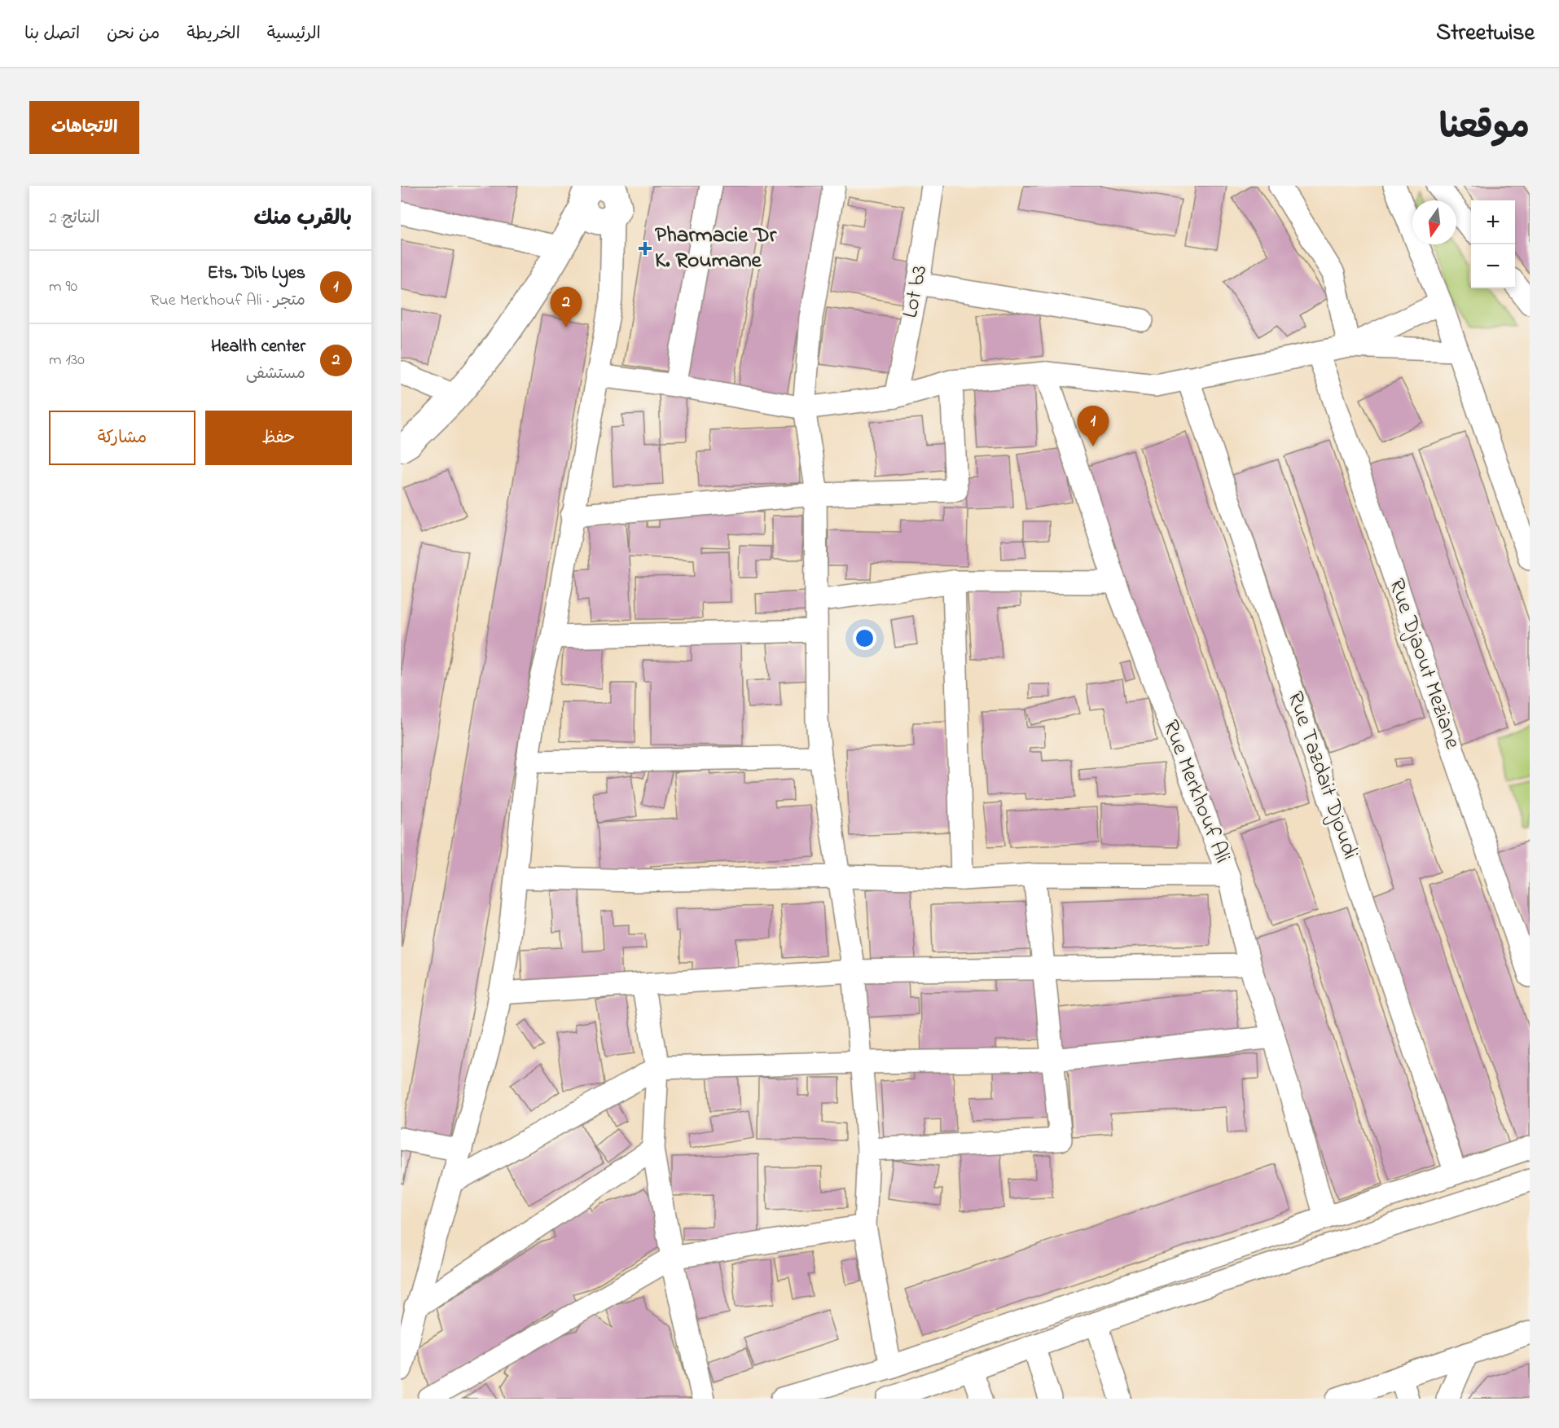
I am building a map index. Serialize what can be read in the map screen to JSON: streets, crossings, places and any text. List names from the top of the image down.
{
  "streets": {
    "street": [
      "Lot b3",
      "Rue Djaout Meziane",
      "Rue Tazdait Djoudi",
      "Rue Merkhouf Ali"
    ]
  },
  "places": {
    "health": ["Pharmacie Dr K. Roumane"]
  },
  "north": "bottom",
  "page": {
    "header": "Streetwise",
    "nav": [
      "الرئيسية",
      "الخريطة",
      "من نحن",
      "اتصل بنا"
    ],
    "title": "موقعنا",
    "buttons": [
      "الاتجاهات",
      ["حفظ", "مشاركة"]
    ],
    "heading": ["بالقرب منك", "النتائج: 2"],
    "map_buttons": ["+", "−"],
    "list": [
      {
        "mark": "1",
        "name": "Ets. Dib Lyes",
        "note": "متجر · Rue Merkhouf Ali",
        "value": "90 m"
      },
      {
        "mark": "2",
        "name": "Health center",
        "note": "مستشفى",
        "value": "130 m"
      }
    ],
    "pins": ["2", "1"]
  }
}
